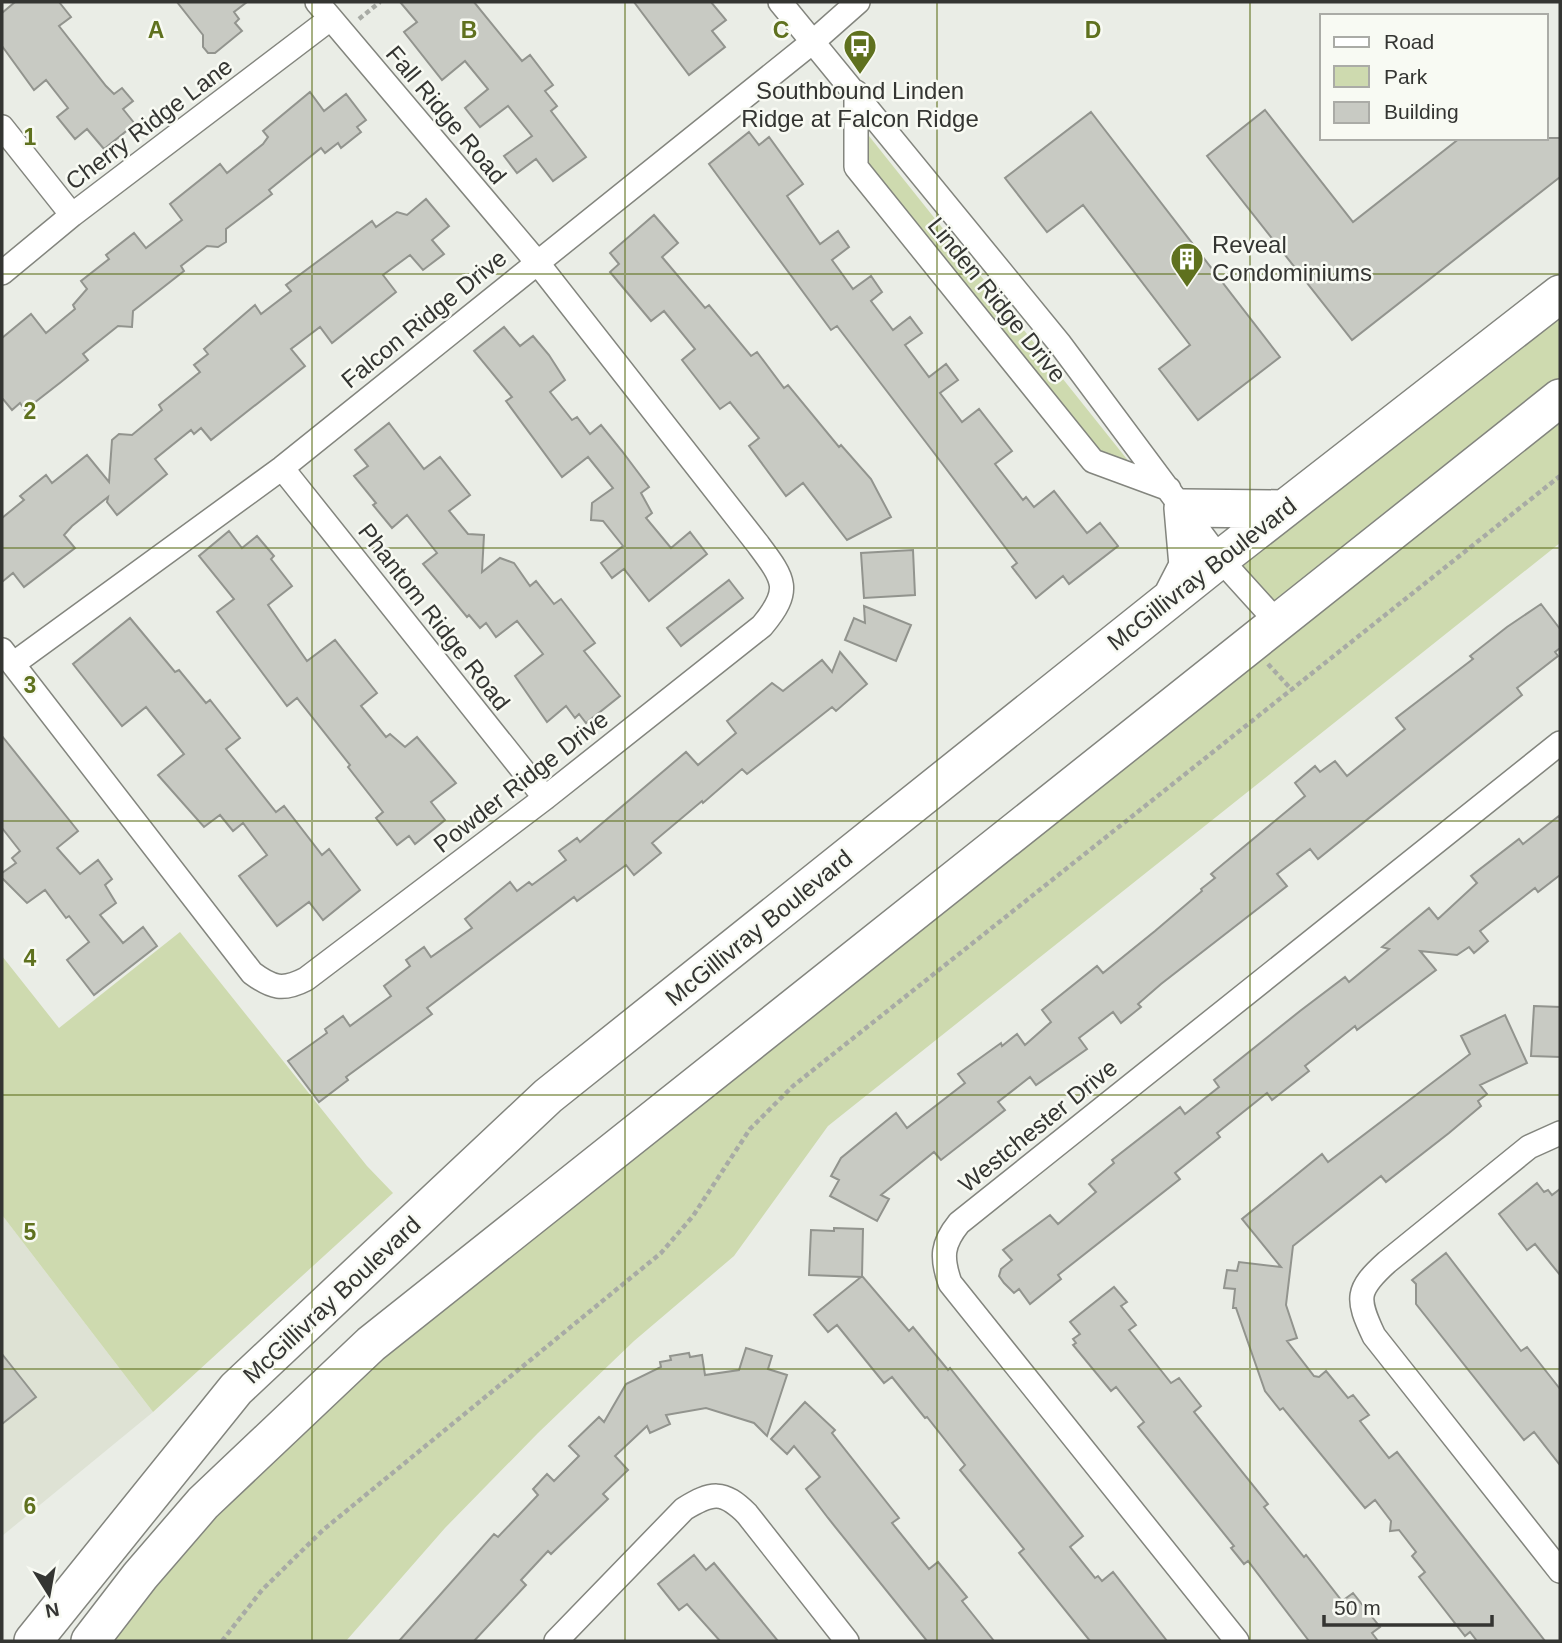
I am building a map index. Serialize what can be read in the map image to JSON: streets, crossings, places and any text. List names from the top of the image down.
{
  "streets": {
    "main road": ["McGillivray Boulevard"],
    "street": [
      "Fall Ridge Road",
      "Cherry Ridge Lane",
      "Linden Ridge Drive",
      "Falcon Ridge Drive",
      "Phantom Ridge Road",
      "Powder Ridge Drive",
      "Westchester Drive"
    ]
  },
  "crossings": [
    ["Fall Ridge Road", "Cherry Ridge Lane"],
    ["Fall Ridge Road", "Falcon Ridge Drive"],
    ["Fall Ridge Road", "Powder Ridge Drive"],
    ["Linden Ridge Drive", "Falcon Ridge Drive"],
    ["Linden Ridge Drive", "McGillivray Boulevard"],
    ["Falcon Ridge Drive", "Phantom Ridge Road"],
    ["Falcon Ridge Drive", "Powder Ridge Drive"],
    ["Phantom Ridge Road", "Powder Ridge Drive"]
  ],
  "places": {
    "bus stop": ["Southbound Linden Ridge at Falcon Ridge"],
    "building": ["Reveal Condominiums"]
  },
  "legend": ["Road", "Park", "Building"],
  "scale_bar": "50 m",
  "north": "bottom",
  "grid": {
    "columns": [
      "A",
      "B",
      "C",
      "D"
    ],
    "rows": [
      "1",
      "2",
      "3",
      "4",
      "5",
      "6"
    ]
  }
}
